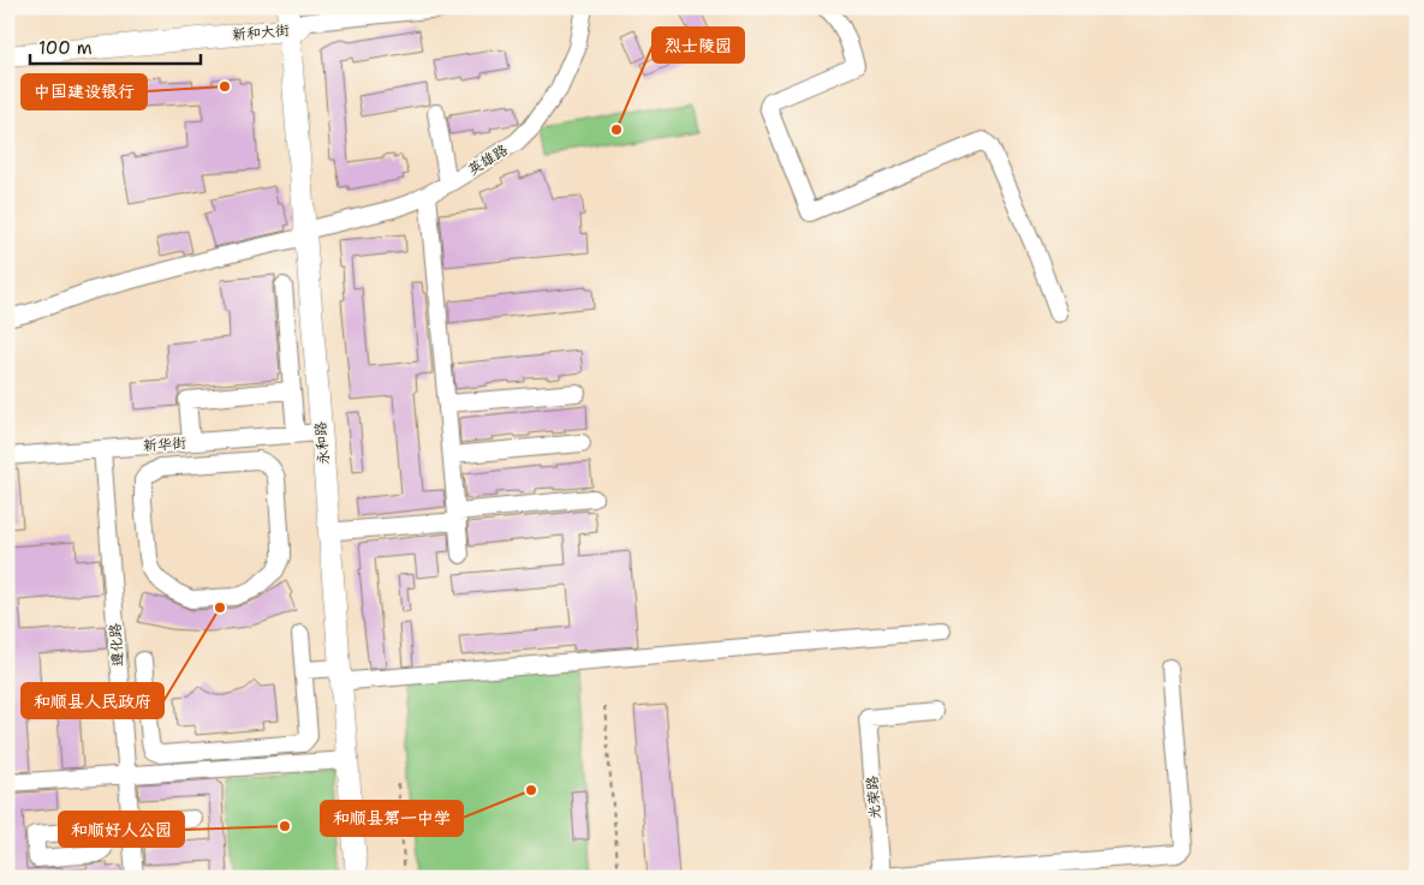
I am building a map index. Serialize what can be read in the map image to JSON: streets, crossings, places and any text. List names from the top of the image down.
{
  "streets": {
    "main road": ["新和大街", "永和路"],
    "street": [
      "英雄路",
      "新华街",
      "遵化路",
      "光荣路"
    ]
  },
  "crossings": [
    ["新和大街", "永和路"],
    ["英雄路", "永和路"],
    ["永和路", "新华街"],
    ["新华街", "遵化路"]
  ],
  "places": [
    "中国建设银行",
    "烈士陵园",
    "和顺县人民政府",
    "和顺县第一中学",
    "和顺好人公园"
  ],
  "scale_bar": "100 m"
}
